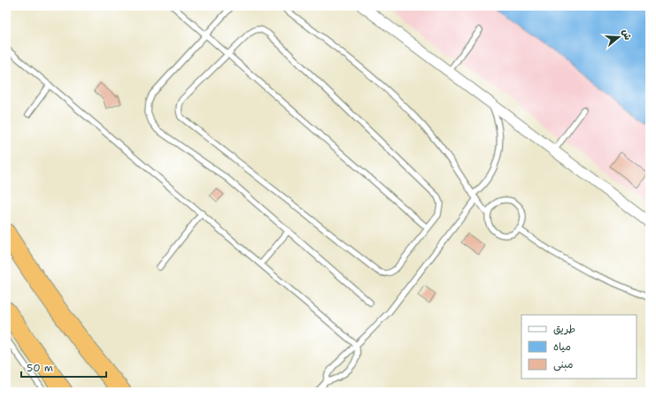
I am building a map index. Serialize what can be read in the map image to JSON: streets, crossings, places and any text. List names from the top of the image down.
{
  "legend": ["طريق", "مياه", "مبنى"],
  "scale_bar": "50 m",
  "north": "right"
}
